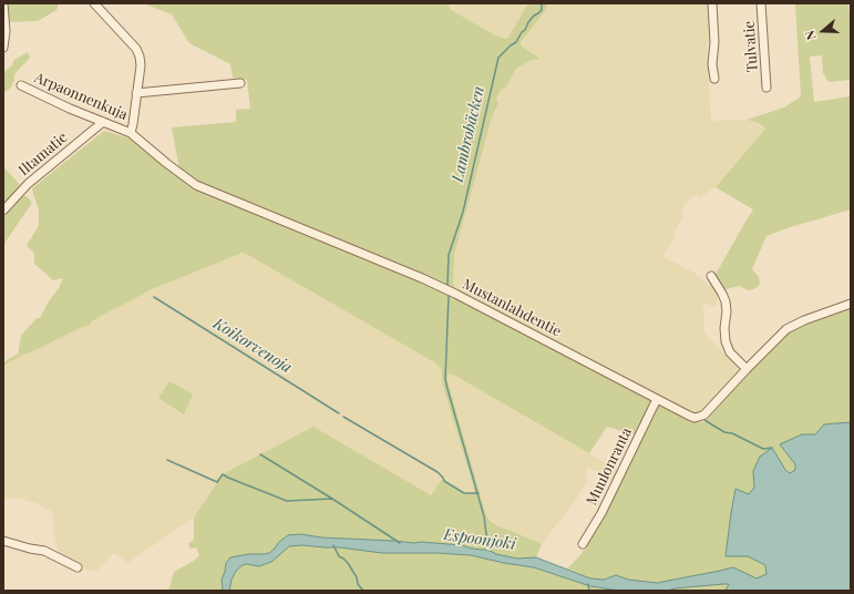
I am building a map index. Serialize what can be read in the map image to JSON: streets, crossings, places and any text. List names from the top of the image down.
{
  "streets": {
    "street": [
      "Tulvatie",
      "Arpaonnenkuja",
      "Iltamatie",
      "Mustanlahdentie",
      "Muulonranta"
    ]
  },
  "crossings": [
    ["Arpaonnenkuja", "Iltamatie"],
    ["Arpaonnenkuja", "Mustanlahdentie"],
    ["Mustanlahdentie", "Muulonranta"]
  ],
  "water": ["Lambrobäcken", "Koikorvenoja", "Espoonjoki"],
  "north": "left"
}
